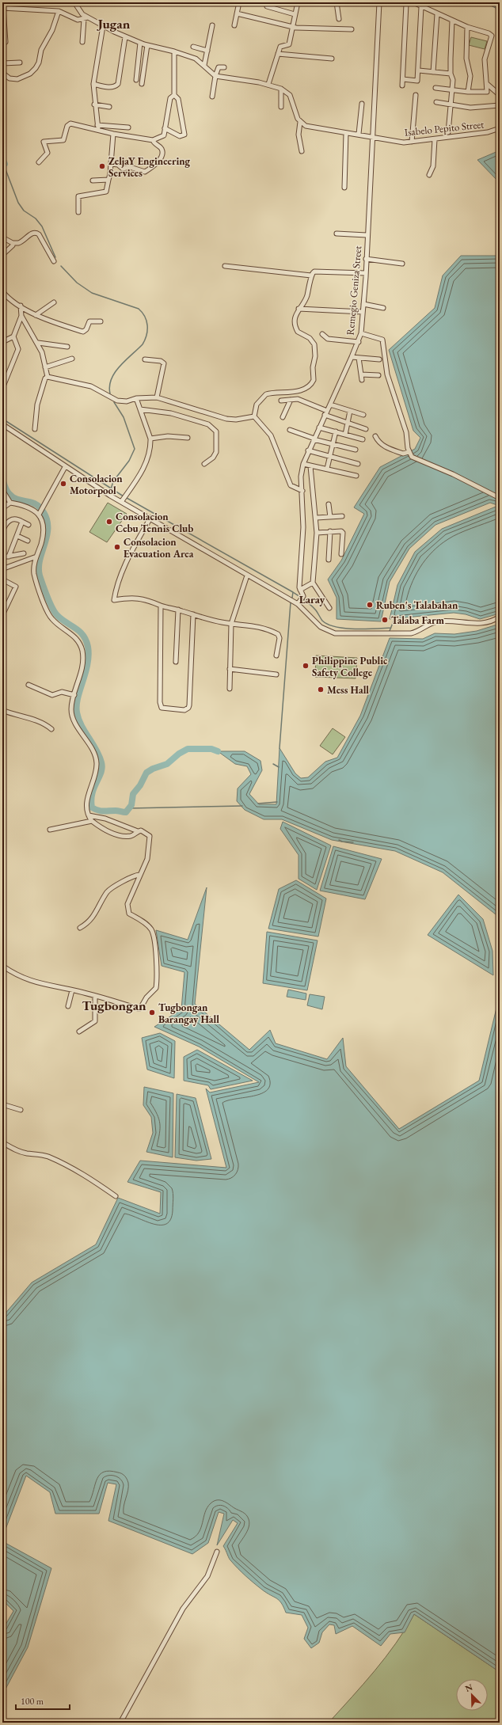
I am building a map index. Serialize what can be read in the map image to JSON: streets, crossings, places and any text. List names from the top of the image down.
{
  "streets": {
    "street": ["Isabelo Pepito Street", "Remegio Geniza Street"]
  },
  "crossings": [
    ["Isabelo Pepito Street", "Remegio Geniza Street"]
  ],
  "districts": ["Jugan", "Laray", "Tugbongan"],
  "places": [
    "ZeljaY Engineering Services",
    "Consolacion Motorpool",
    "Consolacion Cebu Tennis Club",
    "Consolacion Evacuation Area",
    "Ruben's Talabahan",
    "Talaba Farm",
    "Philippine Public Safety College",
    "Mess Hall",
    "Tugbongan Barangay Hall"
  ],
  "scale_bar": "100 m",
  "north": "top left"
}
